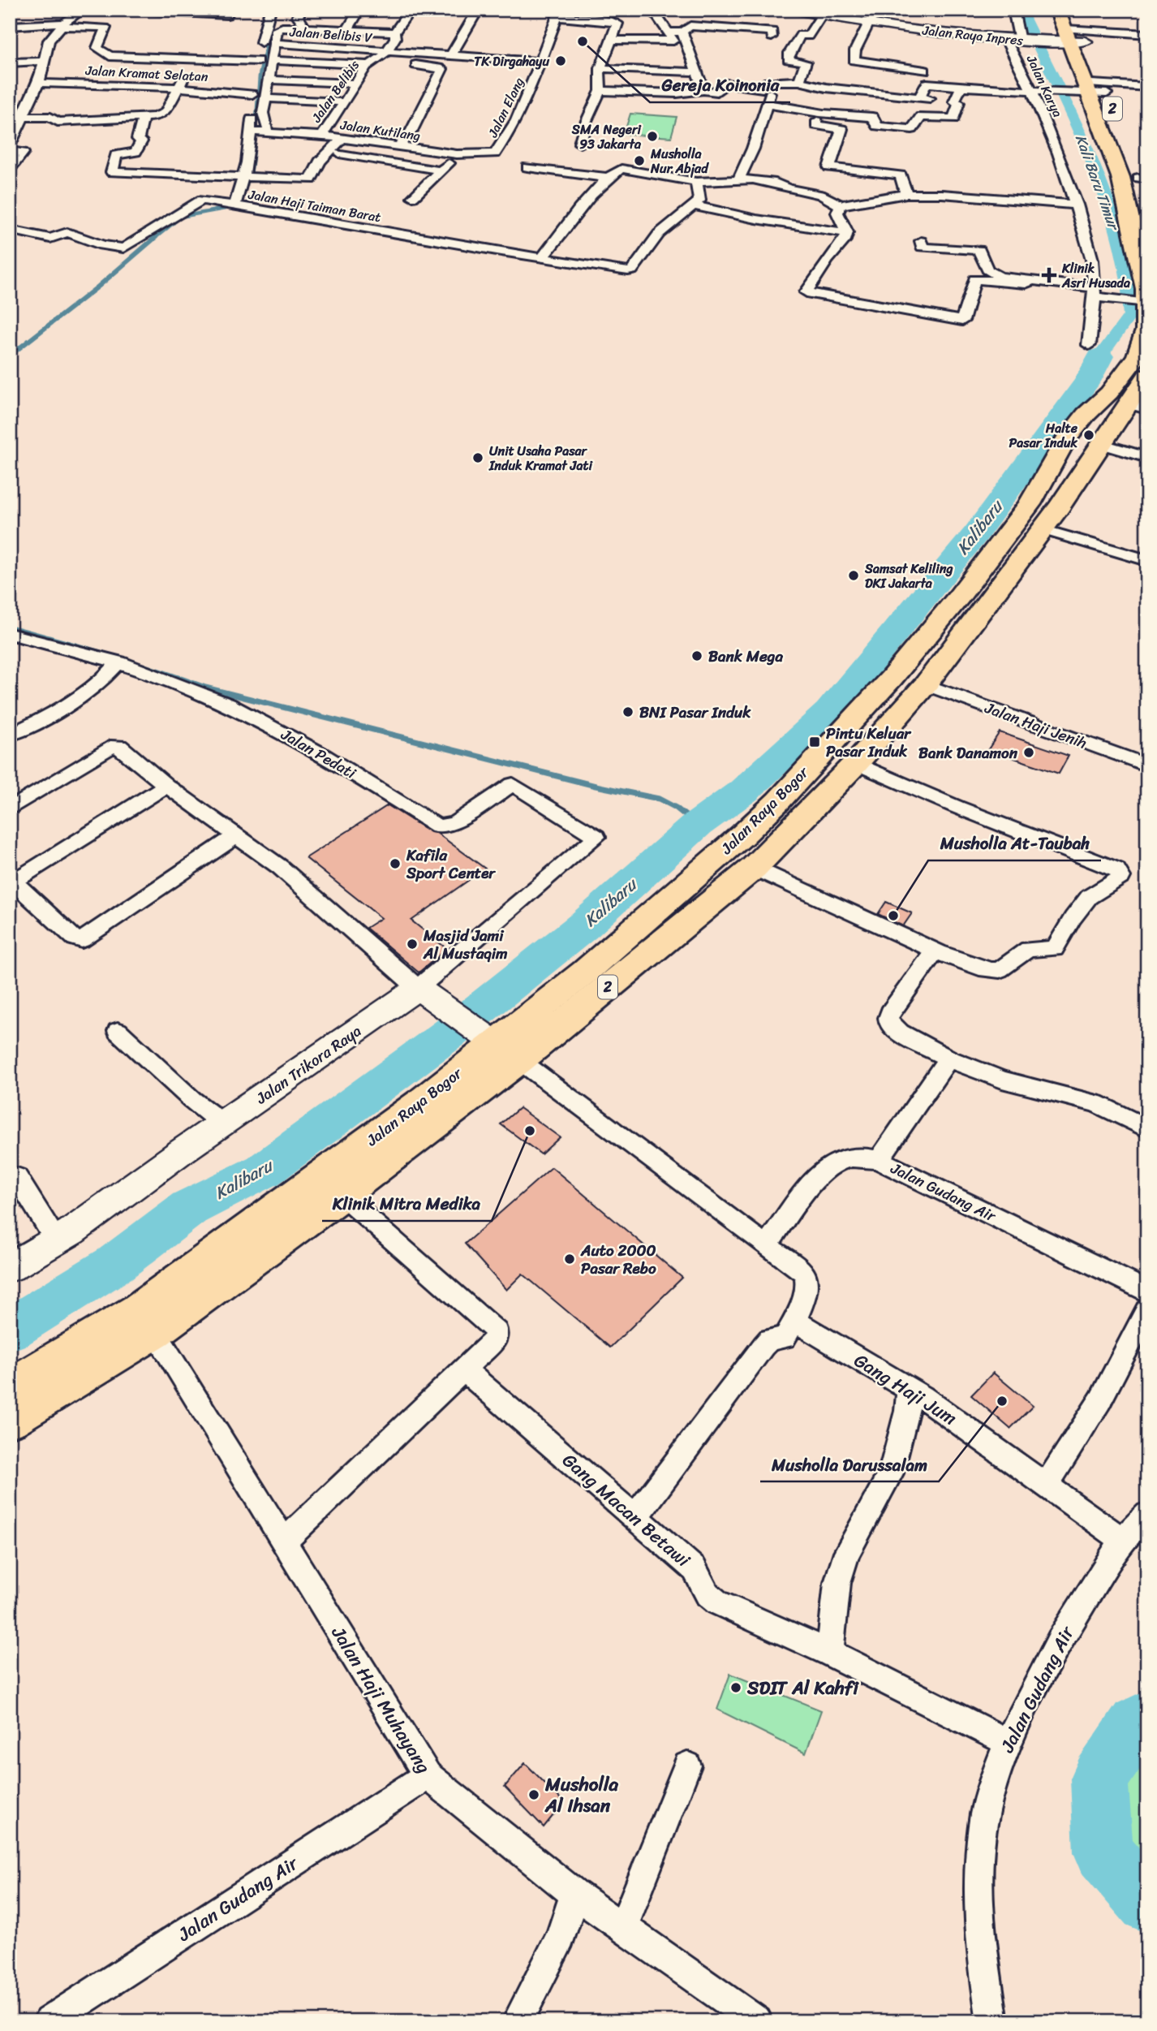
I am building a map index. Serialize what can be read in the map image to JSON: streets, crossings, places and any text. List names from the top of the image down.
{
  "streets": {
    "highway": ["2", "Jalan Raya Bogor"],
    "street": [
      "Jalan Belibis V",
      "Jalan Raya Inpres",
      "Jalan Kramat Selatan",
      "Jalan Karya",
      "Jalan Belibis",
      "Jalan Elang",
      "Jalan Kutilang",
      "Jalan Haji Taiman Barat",
      "Jalan Haji Jenih",
      "Jalan Pedati",
      "Jalan Trikora Raya",
      "Jalan Gudang Air",
      "Gang Haji Jum",
      "Gang Macan Betawi",
      "Jalan Haji Muhayang"
    ]
  },
  "crossings": [
    ["Jalan Belibis V", "Jalan Belibis"],
    ["Jalan Belibis V", "Jalan Elang"],
    ["Jalan Raya Inpres", "Jalan Karya"],
    ["Jalan Raya Inpres", "Jalan Raya Bogor"],
    ["Jalan Belibis", "Jalan Kutilang"],
    ["Jalan Elang", "Jalan Kutilang"],
    ["Jalan Haji Jenih", "Jalan Raya Bogor"],
    ["Jalan Pedati", "Jalan Trikora Raya"],
    ["Jalan Raya Bogor", "Jalan Haji Muhayang"],
    ["Jalan Gudang Air", "Gang Haji Jum"],
    ["Jalan Gudang Air", "Gang Macan Betawi"],
    ["Jalan Gudang Air", "Jalan Haji Muhayang"]
  ],
  "water": ["Kali Baru Timur", "Kalibaru"],
  "places": {
    "other": [
      "Gereja Koinonia",
      "TK Dirgahayu",
      "SMA Negeri 93 Jakarta",
      "Musholla Nur Abjad",
      "Halte Pasar Induk",
      "Unit Usaha Pasar Induk Kramat Jati",
      "Samsat Keliling DKI Jakarta",
      "Bank Mega",
      "BNI Pasar Induk",
      "Bank Danamon",
      "Kafila Sport Center",
      "Musholla At-Taubah",
      "Masjid Jami Al Mustaqim",
      "Klinik Mitra Medika",
      "Auto 2000 Pasar Rebo",
      "Musholla Darussalam",
      "SDIT Al Kahfi",
      "Musholla Al Ihsan"
    ],
    "health": ["Klinik Asri Husada"],
    "transit": ["Pintu Keluar Pasar Induk"]
  }
}
